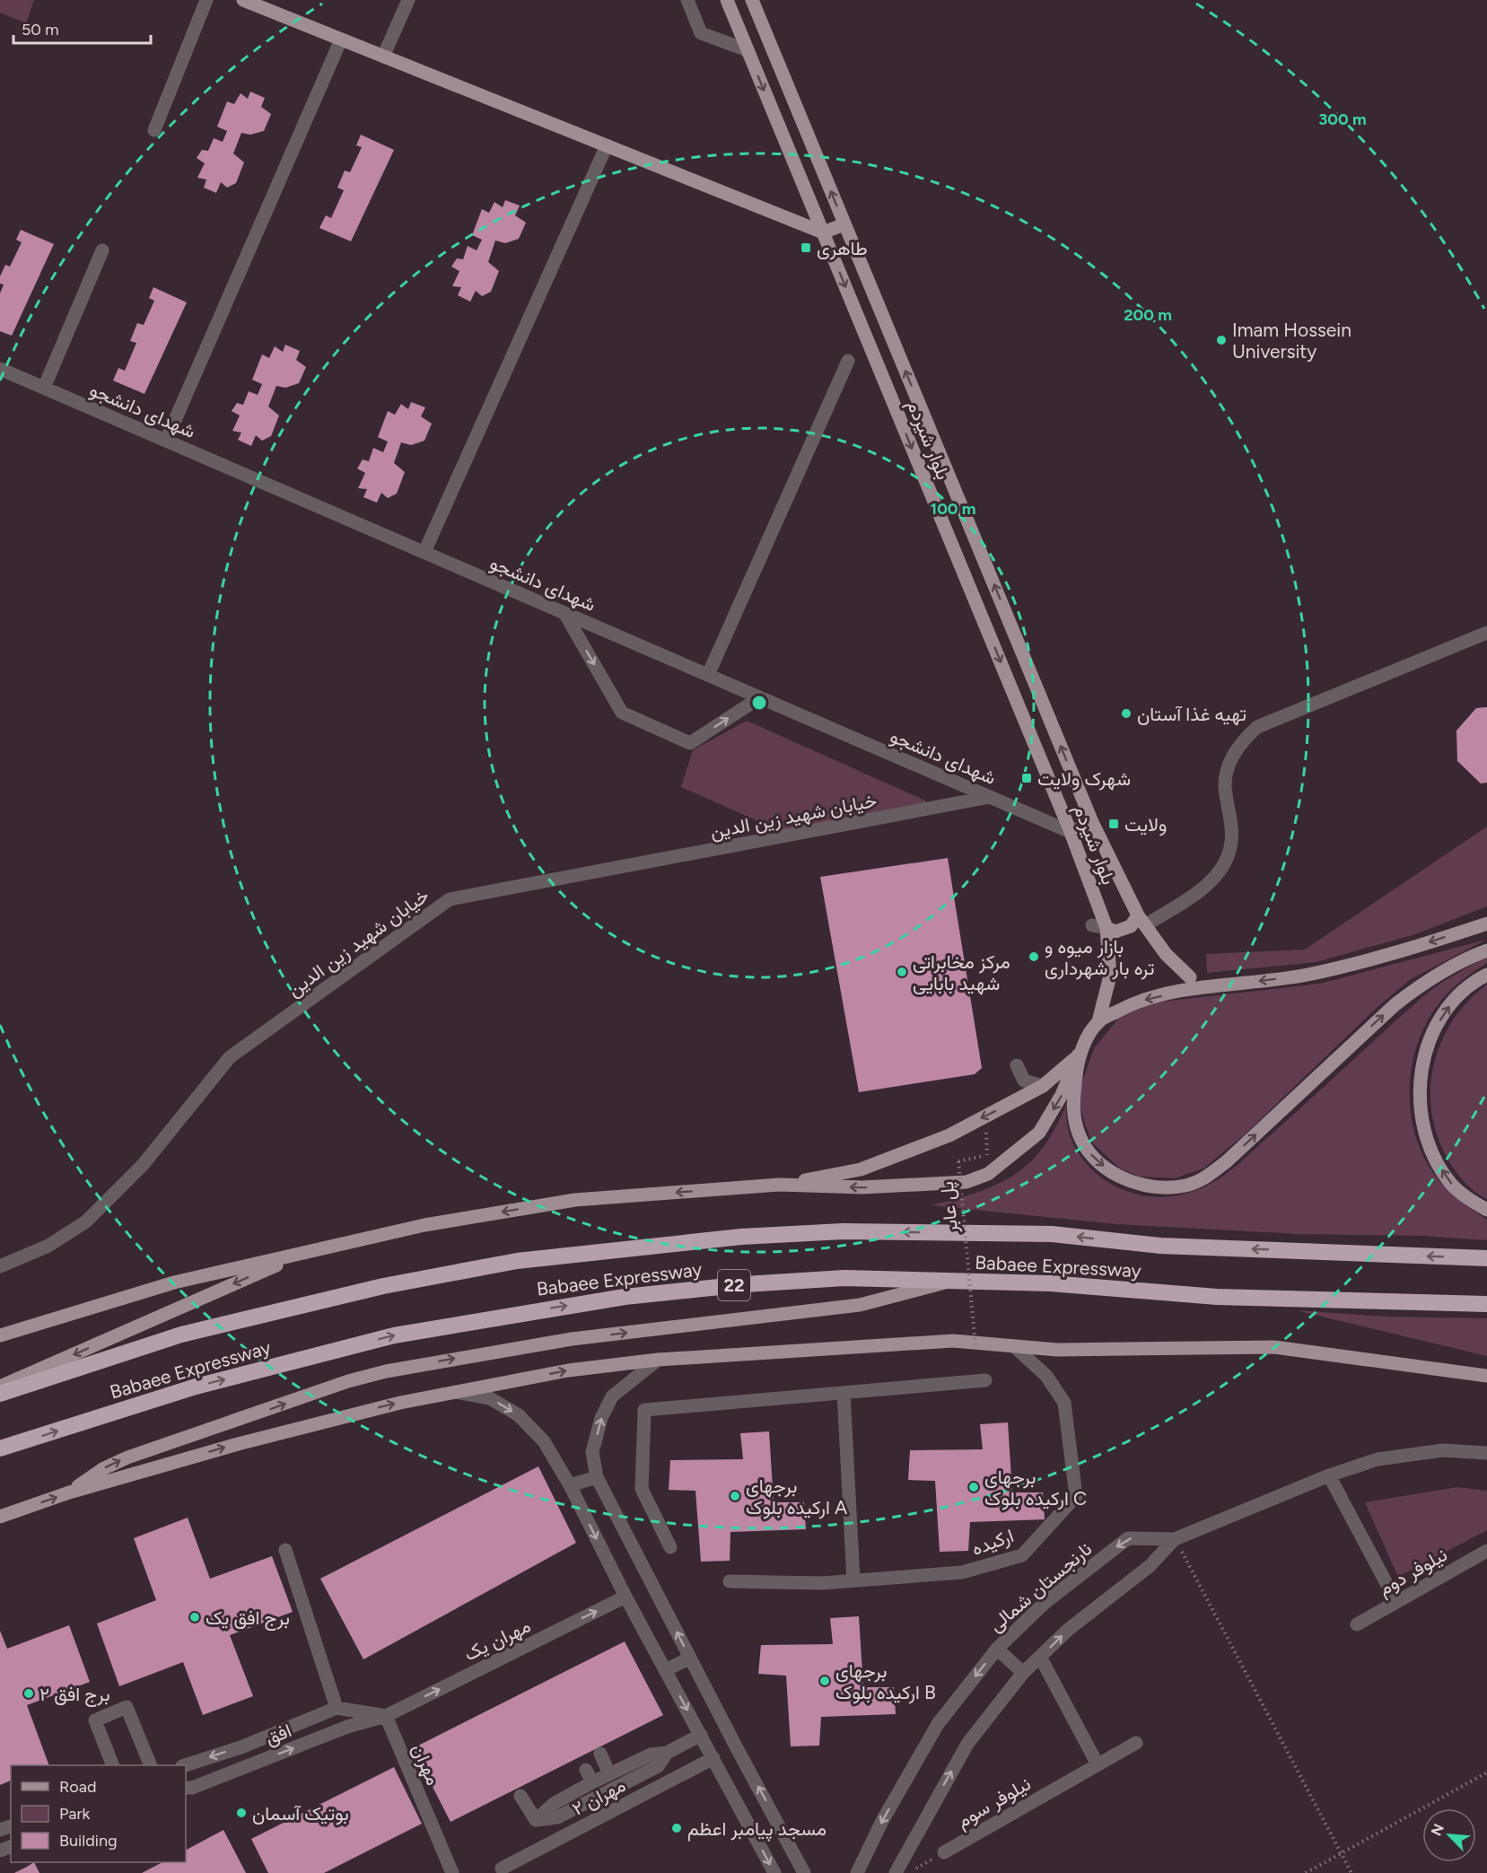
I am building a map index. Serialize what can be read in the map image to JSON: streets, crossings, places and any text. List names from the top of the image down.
{
  "streets": {
    "highway": ["Babaee Expressway", "22"],
    "main road": ["بلوار شیردم"],
    "street": [
      "شهدای دانشجو",
      "خیابان شهید زین الدین",
      "ارکیده",
      "نیلوفر دوم",
      "نارنجستان شمالی",
      "مهران یک",
      "افق",
      "مهران",
      "مهران ۲",
      "نیلوفر سوم"
    ],
    "path": ["پل عابر"]
  },
  "crossings": [
    ["شهدای دانشجو", "بلوار شیردم"],
    ["شهدای دانشجو", "خیابان شهید زین الدین"],
    ["مهران یک", "افق"],
    ["مهران یک", "مهران"],
    ["افق", "مهران"]
  ],
  "one_way": ["مهران یک"],
  "places": {
    "transit": ["طاهری", "شهرک ولایت", "ولایت"],
    "other": [
      "Imam Hossein University",
      "تهیه غذا آستان",
      "بازار میوه و تره بار شهرداری",
      "مرکز مخابراتی شهید بابایی",
      "برجهای ارکیده بلوک C",
      "برجهای ارکیده بلوک A",
      "برج افق یک",
      "برجهای ارکیده بلوک B",
      "برج افق ۲",
      "بوتیک آسمان",
      "مسجد پیامبر اعظم"
    ]
  },
  "legend": ["Road", "Park", "Building"],
  "scale_bar": "50 m",
  "north": "top left",
  "rings": ["300 m", "200 m", "100 m"]
}
